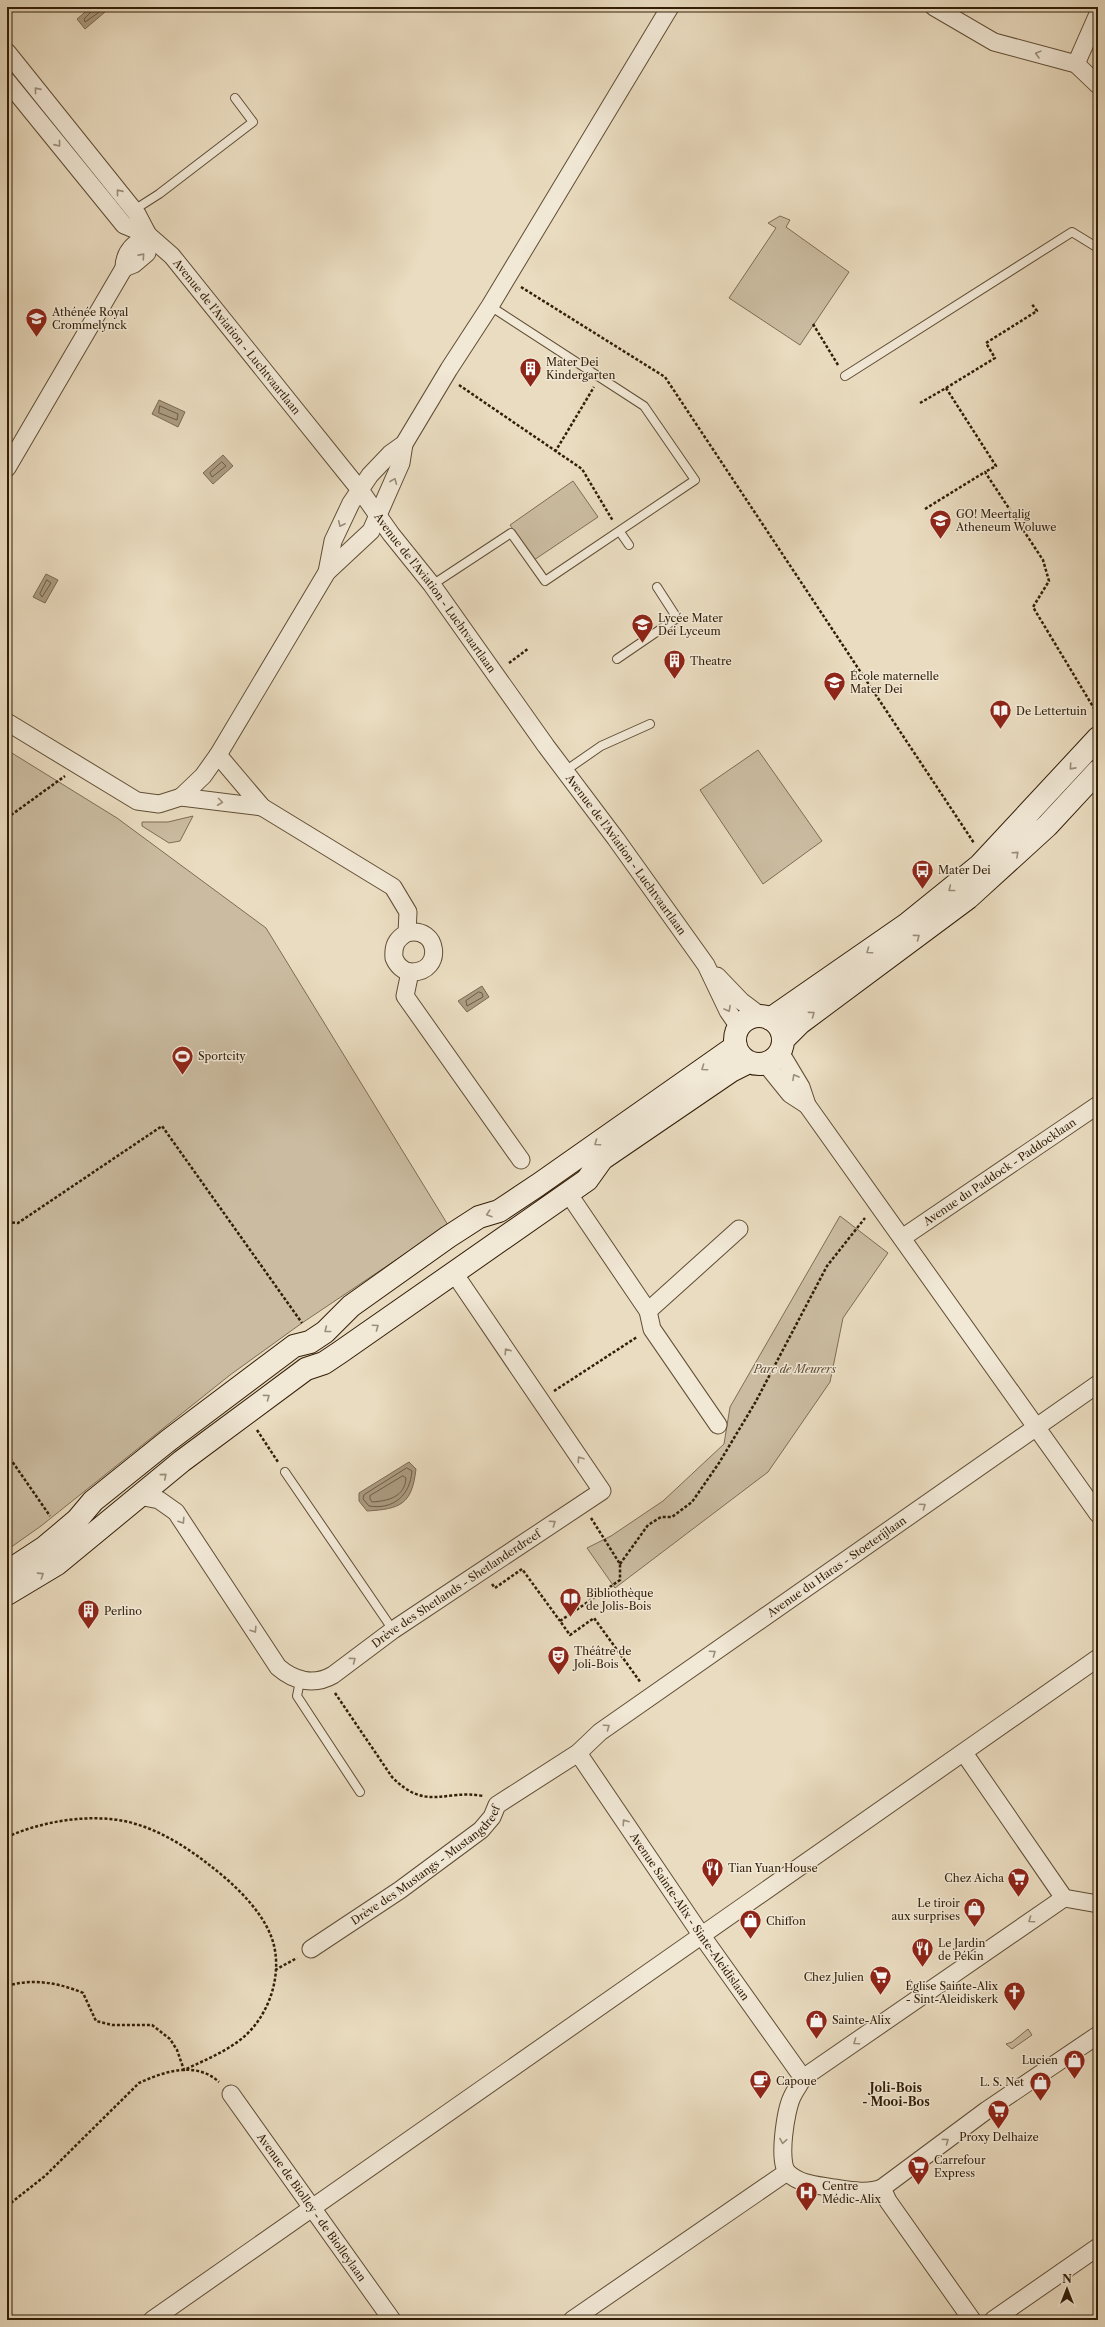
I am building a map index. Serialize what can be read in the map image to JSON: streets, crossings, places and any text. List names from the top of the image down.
{
  "streets": {
    "street": [
      "Avenue de l'Aviation - Luchtvaartlaan",
      "Avenue du Paddock - Paddocklaan",
      "Avenue du Haras - Stoeterijlaan",
      "Drève des Shetlands - Shetlanderdreef",
      "Drève des Mustangs - Mustangdreef",
      "Avenue Sainte-Alix - Sinte-Aleidislaan",
      "Avenue de Biolley - de Biolleylaan"
    ]
  },
  "crossings": [
    ["Avenue du Haras - Stoeterijlaan", "Drève des Mustangs - Mustangdreef"],
    ["Avenue du Haras - Stoeterijlaan", "Avenue Sainte-Alix - Sinte-Aleidislaan"],
    ["Drève des Mustangs - Mustangdreef", "Avenue Sainte-Alix - Sinte-Aleidislaan"]
  ],
  "one_way": ["Avenue du Haras - Stoeterijlaan", "Avenue Sainte-Alix - Sinte-Aleidislaan"],
  "districts": ["Joli-Bois - Mooi-Bos"],
  "parks": ["Parc de Meurers"],
  "places": {
    "school or university": [
      "Athénée Royal Crommelynck",
      "GO! Meertalig Atheneum Woluwe",
      "Lycée Mater Dei Lyceum",
      "École maternelle Mater Dei"
    ],
    "building": ["Mater Dei Kindergarten", "Theatre", "Perlino"],
    "library": ["De Lettertuin", "Bibliothèque de Jolis-Bois"],
    "bus stop": ["Mater Dei"],
    "sports": ["Sportcity"],
    "theatre": ["Théâtre de Joli-Bois"],
    "restaurant": ["Tian Yuan House", "Le Jardin de Pékin"],
    "supermarket": [
      "Chez Aicha",
      "Chez Julien",
      "Proxy Delhaize",
      "Carrefour Express"
    ],
    "shop": [
      "Le tiroir aux surprises",
      "Chiffon",
      "Sainte-Alix",
      "Lucien",
      "L. S. Net"
    ],
    "church": ["Église Sainte-Alix - Sint-Aleidiskerk"],
    "cafe": ["Capoue"],
    "hospital": ["Centre Médic-Alix"]
  },
  "north": "top"
}
